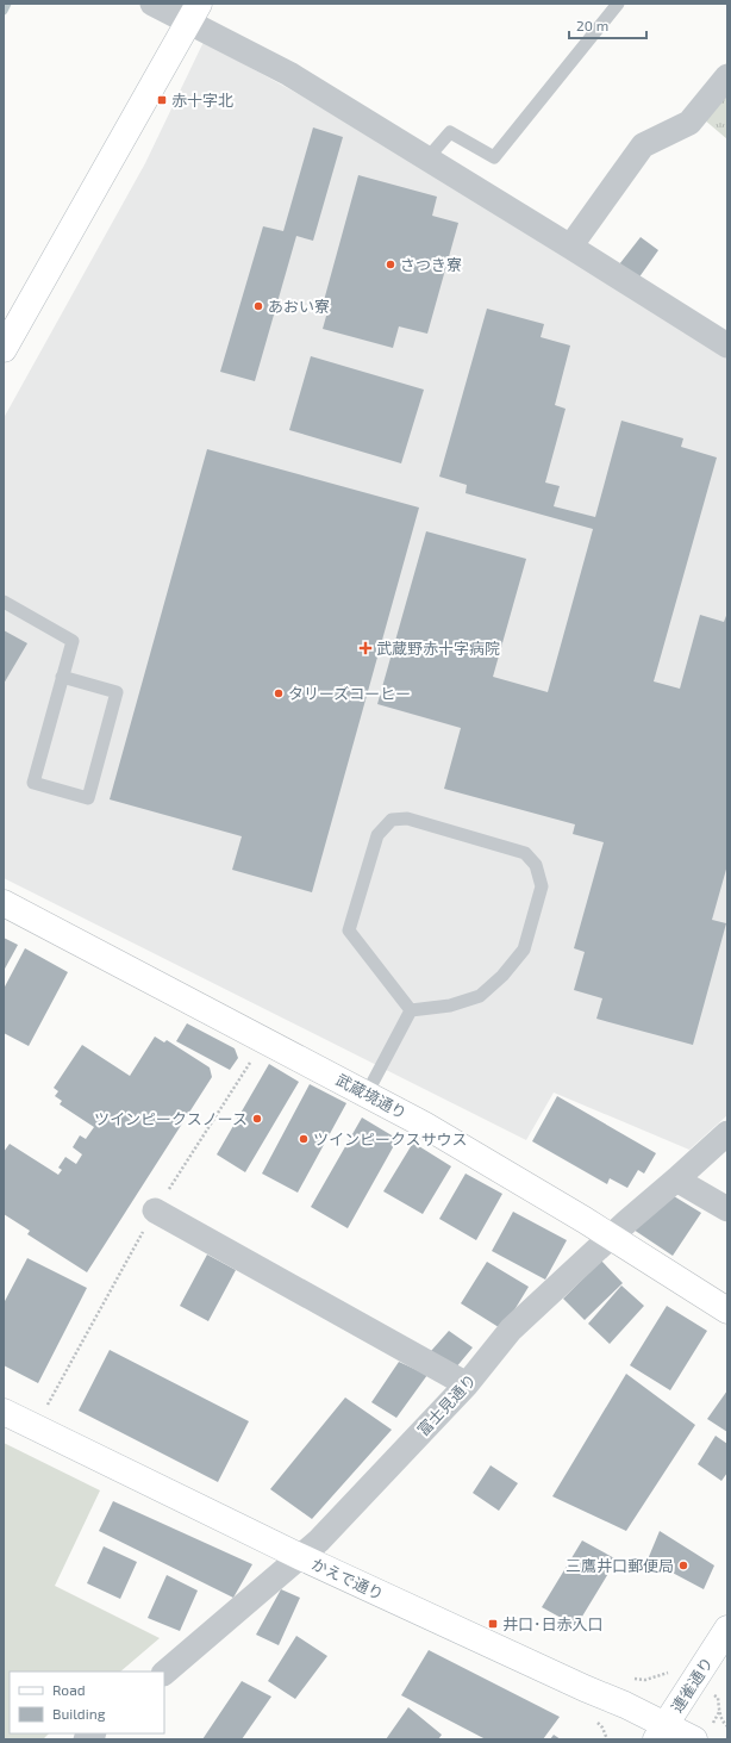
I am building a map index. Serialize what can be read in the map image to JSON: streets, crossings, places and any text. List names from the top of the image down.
{
  "streets": {
    "street": [
      "武蔵境通り",
      "富士見通り",
      "かえで通り",
      "連雀通り"
    ]
  },
  "crossings": [
    ["武蔵境通り", "富士見通り"],
    ["富士見通り", "かえで通り"],
    ["かえで通り", "連雀通り"]
  ],
  "places": {
    "transit": ["赤十字北", "井口･日赤入口"],
    "other": [
      "さつき寮",
      "あおい寮",
      "タリーズコーヒー",
      "ツインピークスノース",
      "ツインピークスサウス",
      "三鷹井口郵便局"
    ],
    "health": ["武蔵野赤十字病院"]
  },
  "legend": ["Road", "Building"],
  "scale_bar": "20 m"
}
